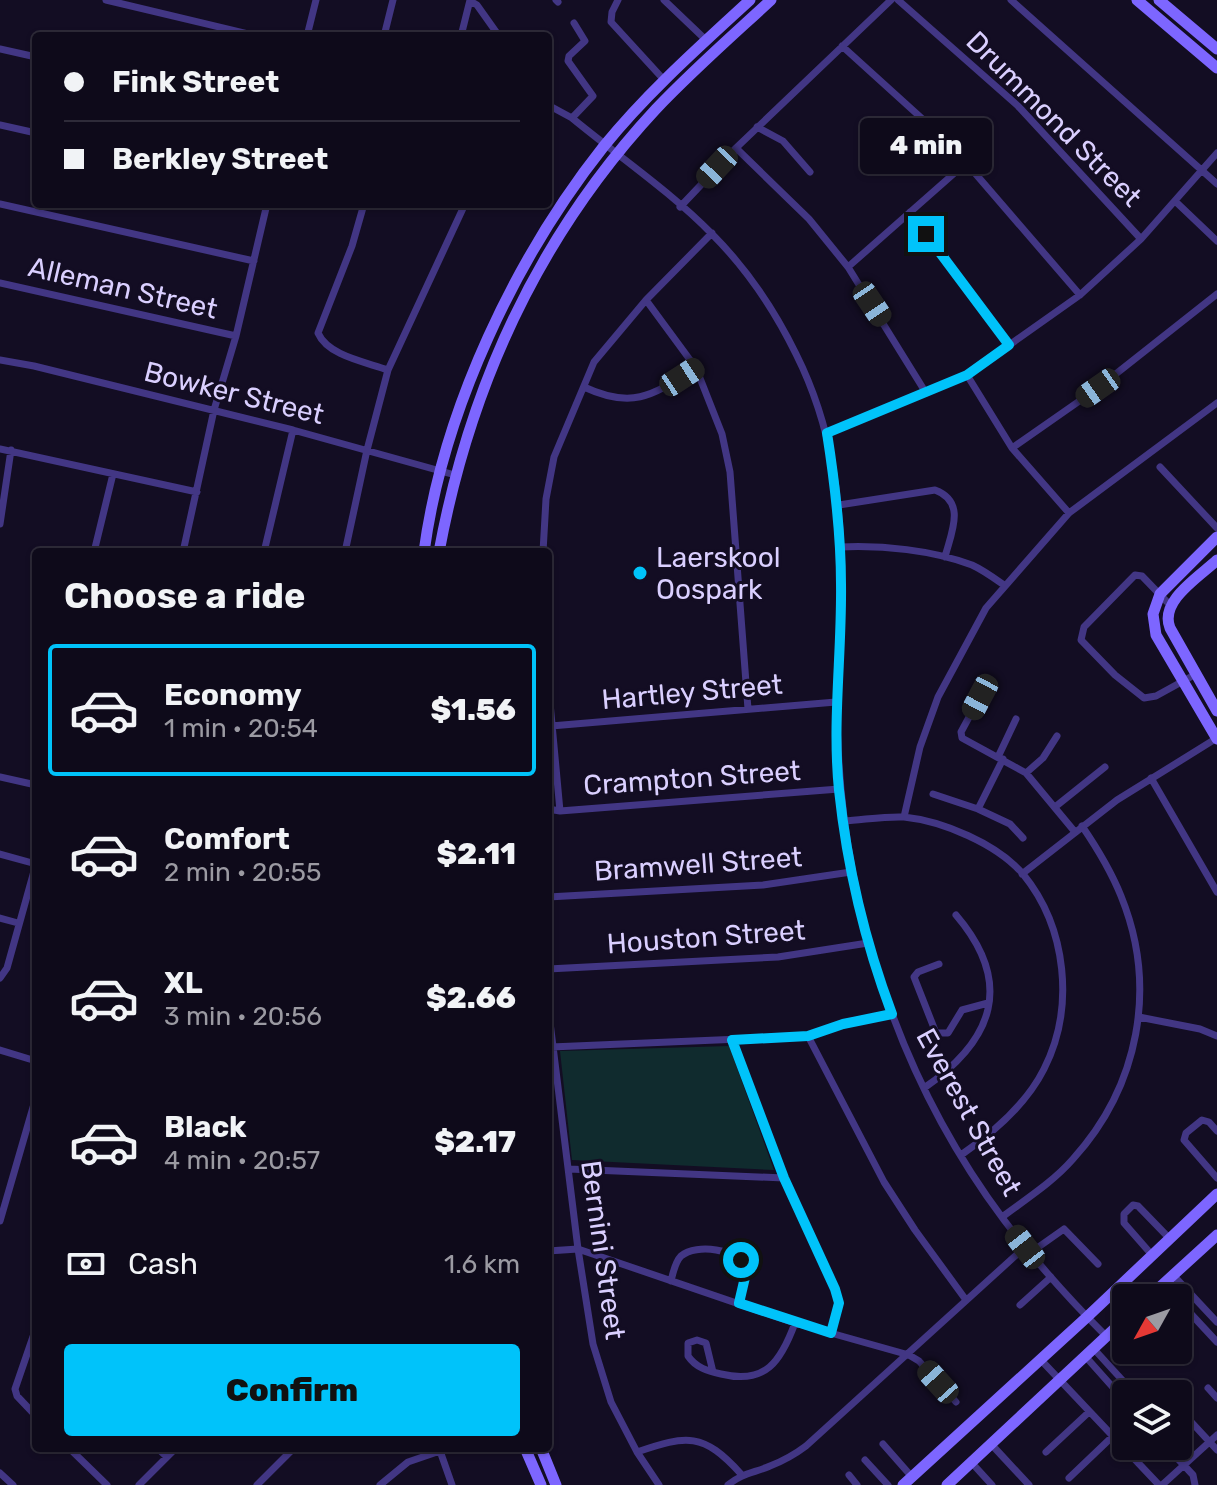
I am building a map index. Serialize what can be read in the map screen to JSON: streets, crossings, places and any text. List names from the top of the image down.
{
  "streets": {
    "street": [
      "Drummond Street",
      "Alleman Street",
      "Bowker Street",
      "Hartley Street",
      "Crampton Street",
      "Bramwell Street",
      "Houston Street",
      "Everest Street",
      "Bernini Street"
    ]
  },
  "crossings": [
    ["Hartley Street", "Everest Street"],
    ["Crampton Street", "Everest Street"],
    ["Bramwell Street", "Everest Street"],
    ["Houston Street", "Everest Street"]
  ],
  "places": ["Laerskool Oospark"],
  "north": "bottom left",
  "page": {
    "banner": ["Fink Street", "Berkley Street"],
    "bubble": "4 min",
    "heading": "Choose a ride",
    "list": [
      {
        "name": "Economy",
        "note": "1 min · 20:54",
        "value": "$1.56"
      },
      {
        "name": "Comfort",
        "note": "2 min · 20:55",
        "value": "$2.11"
      },
      {
        "name": "XL",
        "note": "3 min · 20:56",
        "value": "$2.66"
      },
      {
        "name": "Black",
        "note": "4 min · 20:57",
        "value": "$2.17"
      }
    ],
    "pay": ["Cash", "1.6 km"],
    "buttons": "Confirm"
  }
}
